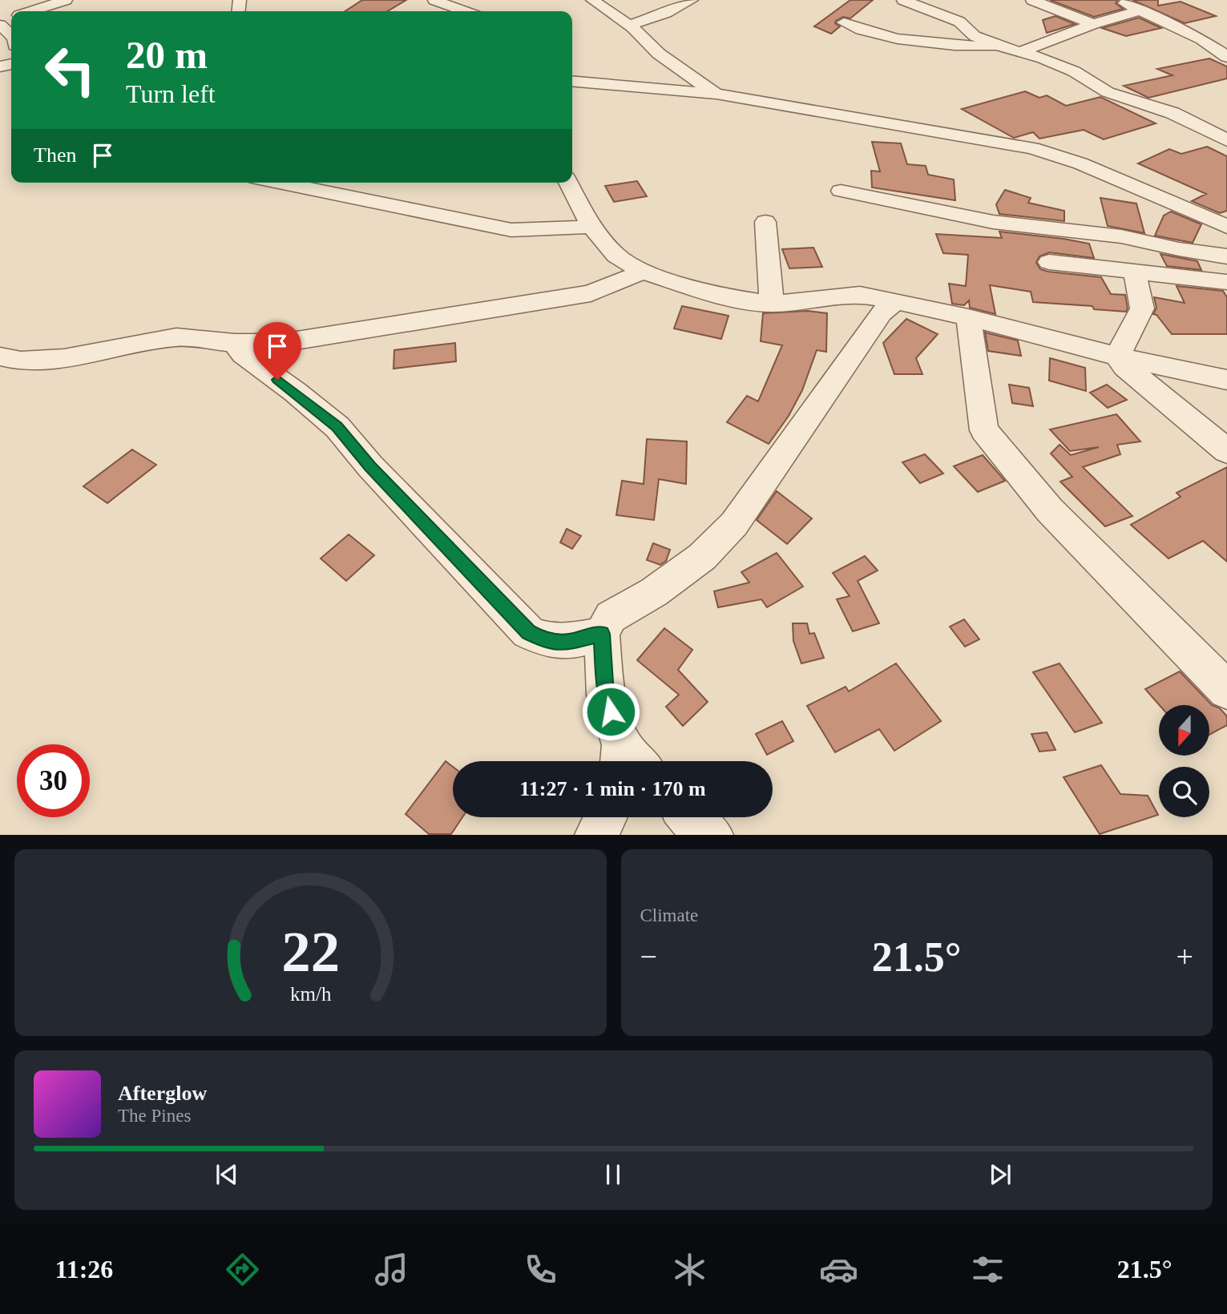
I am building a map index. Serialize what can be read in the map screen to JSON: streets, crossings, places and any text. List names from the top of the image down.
{
  "north": "bottom",
  "page": {
    "turn": ["20 m", "Turn left"],
    "then": "Then",
    "limit": "30",
    "trip": "11:27 · 1 min · 170 m",
    "tile": "Climate",
    "heat": ["−", "21.5°", "+"],
    "song": ["Afterglow", "The Pines"],
    "tabs": ["11:26", "21.5°"],
    "gauge": ["22", "km/h"]
  }
}
